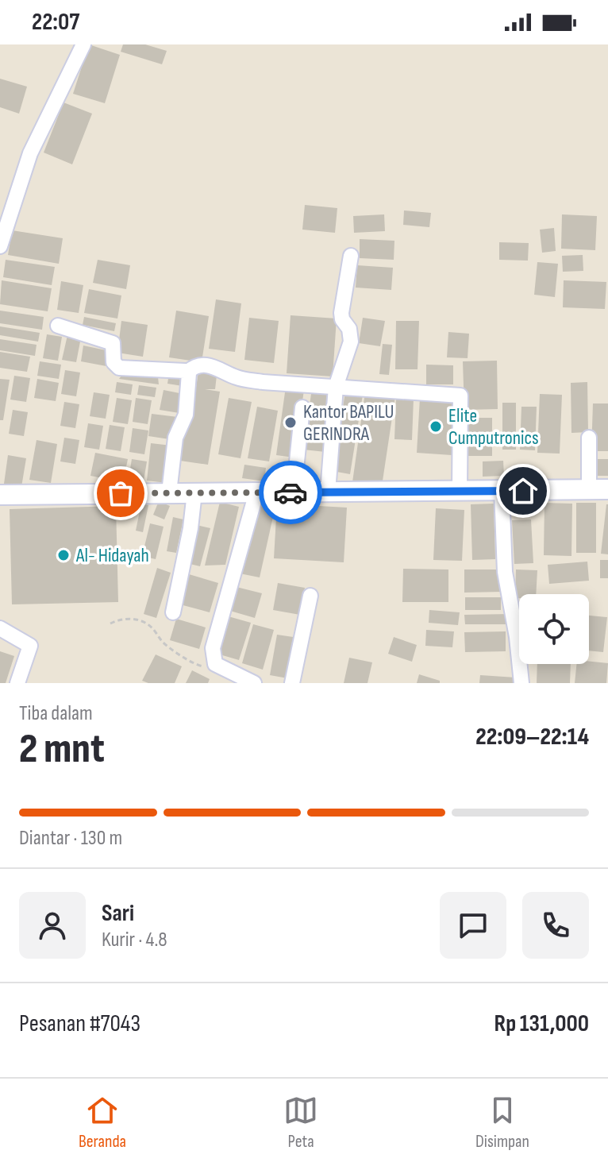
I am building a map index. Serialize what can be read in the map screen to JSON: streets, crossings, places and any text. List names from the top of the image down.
{
  "places": ["Kantor BAPILU GERINDRA", "Elite Cumputronics", "Al- Hidayah"],
  "page": {
    "status": "22:07",
    "heading": ["2 mnt", "Tiba dalam", "22:09–22:14"],
    "panel": [
      "Sari",
      "Kurir · 4.8",
      "Pesanan #7043",
      "Rp 131,000"
    ],
    "bar": "Diantar · 130 m",
    "tabs": ["Beranda", "Peta", "Disimpan"]
  }
}
